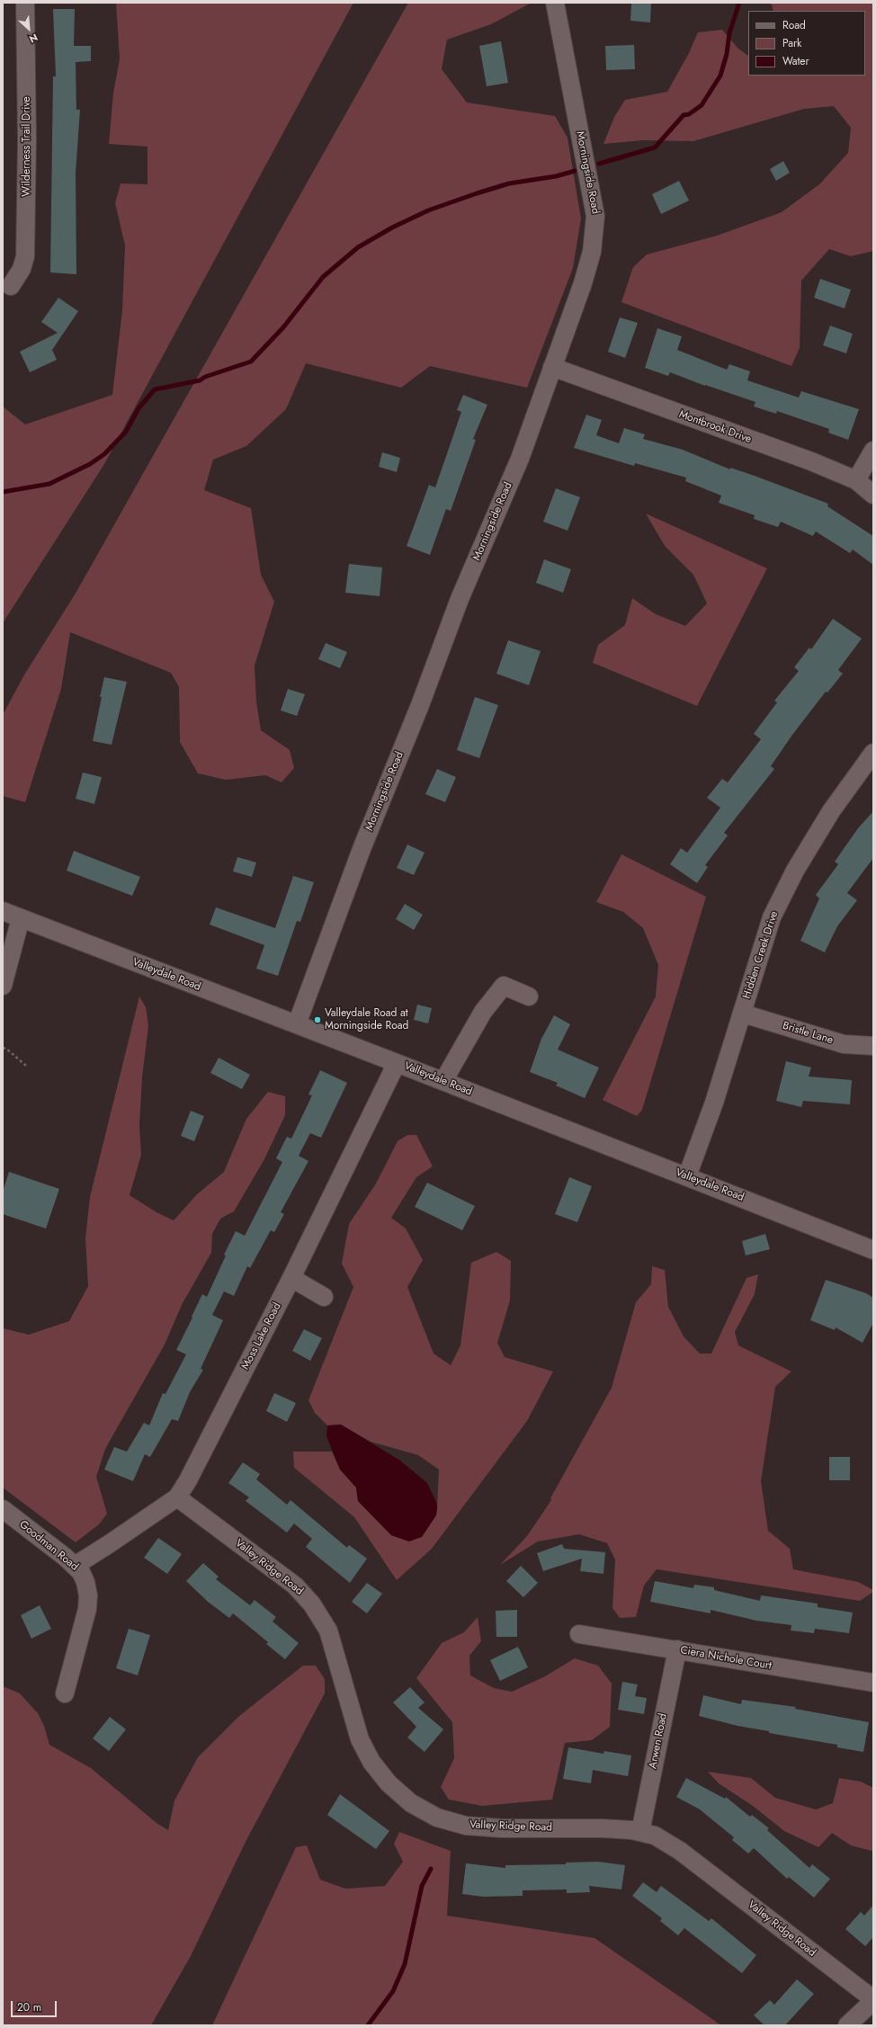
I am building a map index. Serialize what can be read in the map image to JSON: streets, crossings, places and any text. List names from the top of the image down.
{
  "streets": {
    "street": [
      "Wilderness Trail Drive",
      "Morningside Road",
      "Montbrook Drive",
      "Hidden Creek Drive",
      "Valleydale Road",
      "Bristle Lane",
      "Moss Lake Road",
      "Goodman Road",
      "Valley Ridge Road",
      "Ciera Nichole Court",
      "Arwen Road"
    ]
  },
  "crossings": [
    ["Morningside Road", "Montbrook Drive"],
    ["Morningside Road", "Valleydale Road"],
    ["Hidden Creek Drive", "Valleydale Road"],
    ["Hidden Creek Drive", "Bristle Lane"],
    ["Valleydale Road", "Moss Lake Road"],
    ["Moss Lake Road", "Goodman Road"],
    ["Moss Lake Road", "Valley Ridge Road"],
    ["Valley Ridge Road", "Arwen Road"],
    ["Ciera Nichole Court", "Arwen Road"]
  ],
  "places": ["Valleydale Road at Morningside Road"],
  "legend": ["Road", "Park", "Water"],
  "scale_bar": "20 m",
  "north": "bottom right"
}
